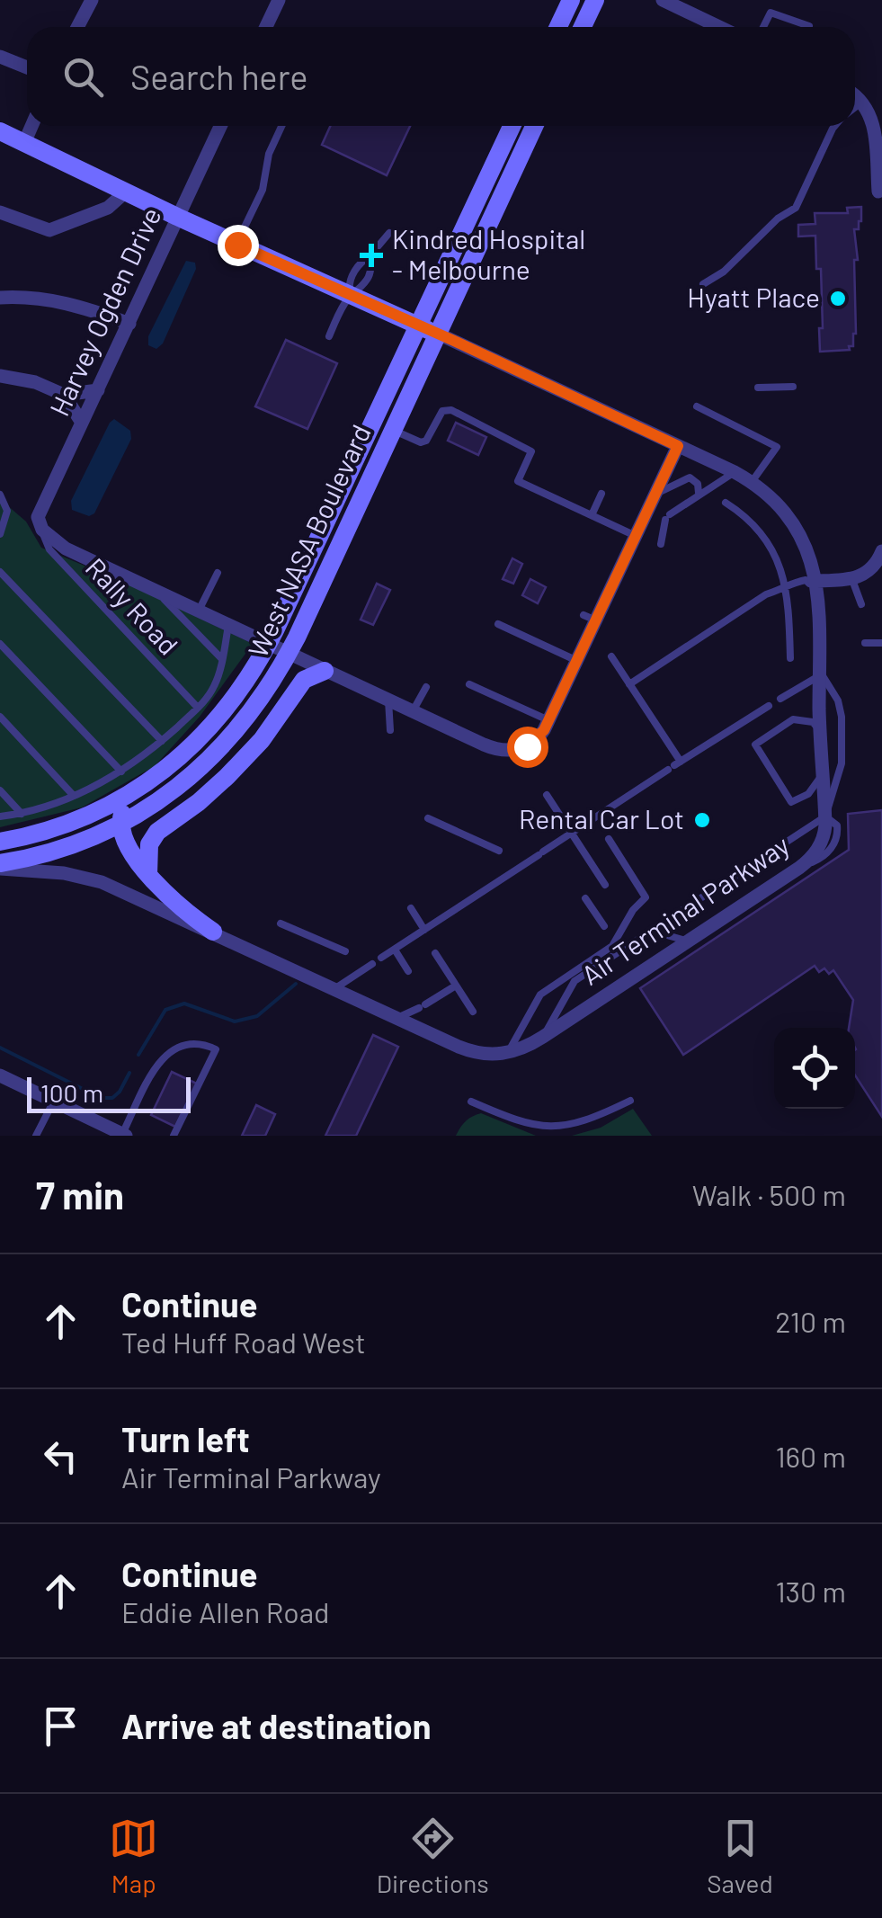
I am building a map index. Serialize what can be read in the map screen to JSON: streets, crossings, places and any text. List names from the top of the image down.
{
  "streets": {
    "main road": ["West NASA Boulevard"],
    "street": ["Harvey Ogden Drive", "Air Terminal Parkway"],
    "lane": ["Rally Road"]
  },
  "crossings": [
    ["Harvey Ogden Drive", "Rally Road"],
    ["West NASA Boulevard", "Air Terminal Parkway"]
  ],
  "places": {
    "health": ["Kindred Hospital - Melbourne"],
    "other": ["Hyatt Place", "Rental Car Lot"]
  },
  "scale_bar": "100 m",
  "page": {
    "search": "Search here",
    "scale": "100 m",
    "heading": ["7 min", "Walk · 500 m"],
    "list": [
      ["Continue", "Ted Huff Road West", "210 m"],
      ["Turn left", "Air Terminal Parkway", "160 m"],
      ["Continue", "Eddie Allen Road", "130 m"],
      "Arrive at destination"
    ],
    "nav": ["Map", "Directions", "Saved"]
  }
}
